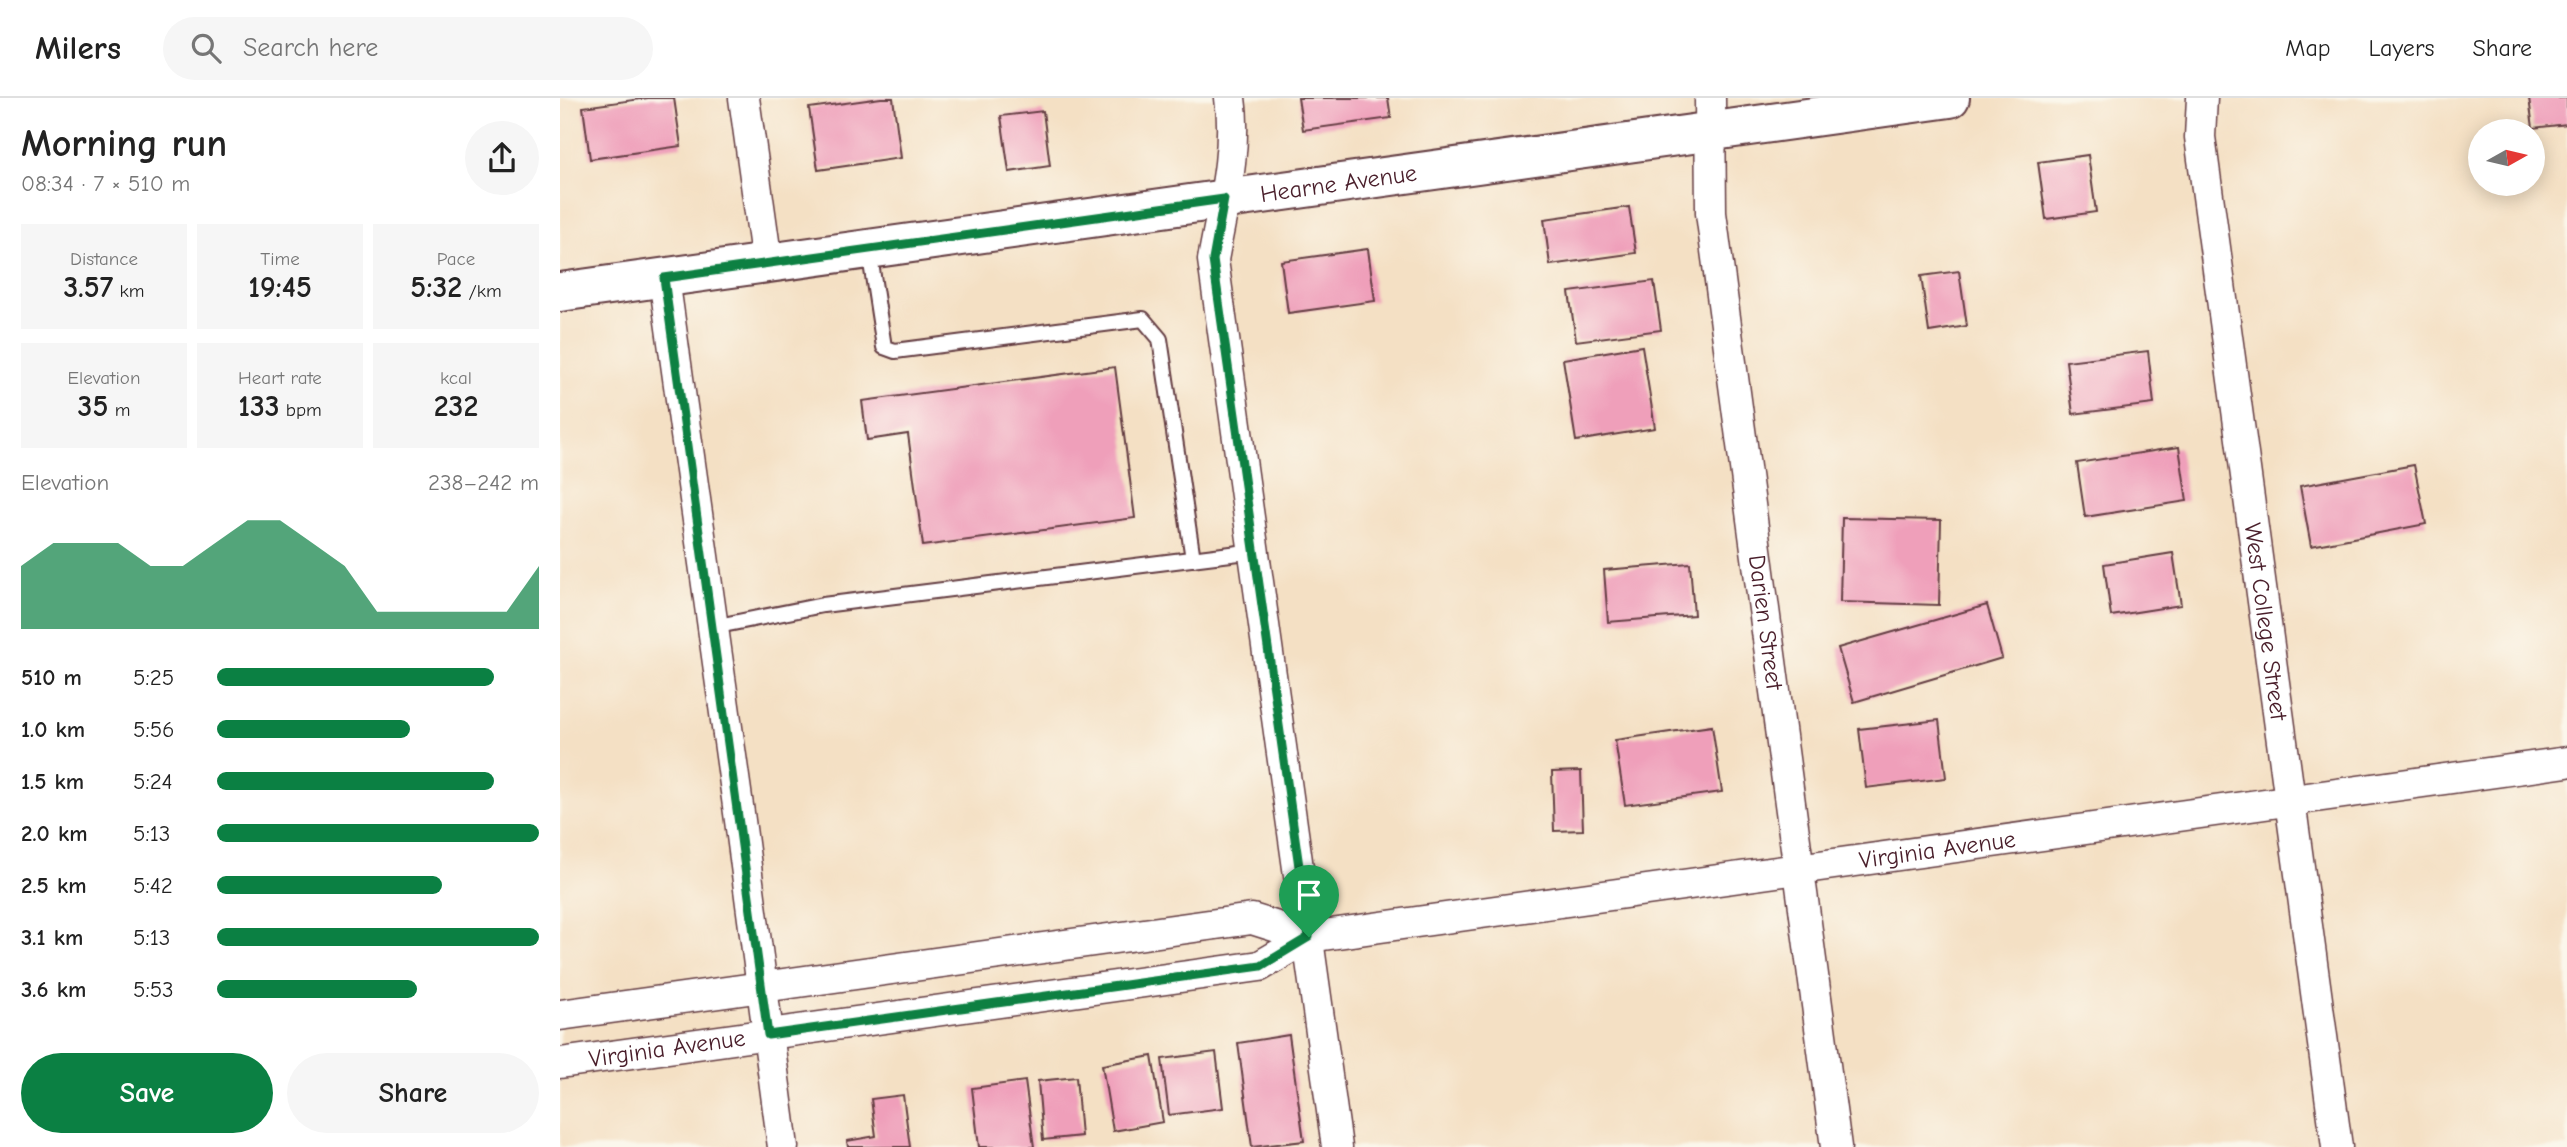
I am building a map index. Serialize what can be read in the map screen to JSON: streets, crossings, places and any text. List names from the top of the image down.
{
  "streets": {
    "main road": ["Hearne Avenue"],
    "street": ["Darien Street", "West College Street", "Virginia Avenue"]
  },
  "crossings": [
    ["Hearne Avenue", "Darien Street"],
    ["Darien Street", "Virginia Avenue"],
    ["West College Street", "Virginia Avenue"]
  ],
  "north": "right",
  "page": {
    "header": "Milers",
    "search": "Search here",
    "nav": ["Map", "Layers", "Share"],
    "heading": ["Morning run", "08:34 · 7 × 510 m"],
    "stats": [
      ["Distance", "3.57 km"],
      ["Time", "19:45"],
      ["Pace", "5:32 /km"],
      ["Elevation", "35 m"],
      ["Heart rate", "133 bpm"],
      ["kcal", "232"]
    ],
    "chart": ["Elevation", "238–242 m"],
    "list": [
      {
        "name": "510 m",
        "note": "5:25"
      },
      {
        "name": "1.0 km",
        "note": "5:56"
      },
      {
        "name": "1.5 km",
        "note": "5:24"
      },
      {
        "name": "2.0 km",
        "note": "5:13"
      },
      {
        "name": "2.5 km",
        "note": "5:42"
      },
      {
        "name": "3.1 km",
        "note": "5:13"
      },
      {
        "name": "3.6 km",
        "note": "5:53"
      }
    ],
    "buttons": ["Save", "Share"]
  }
}
